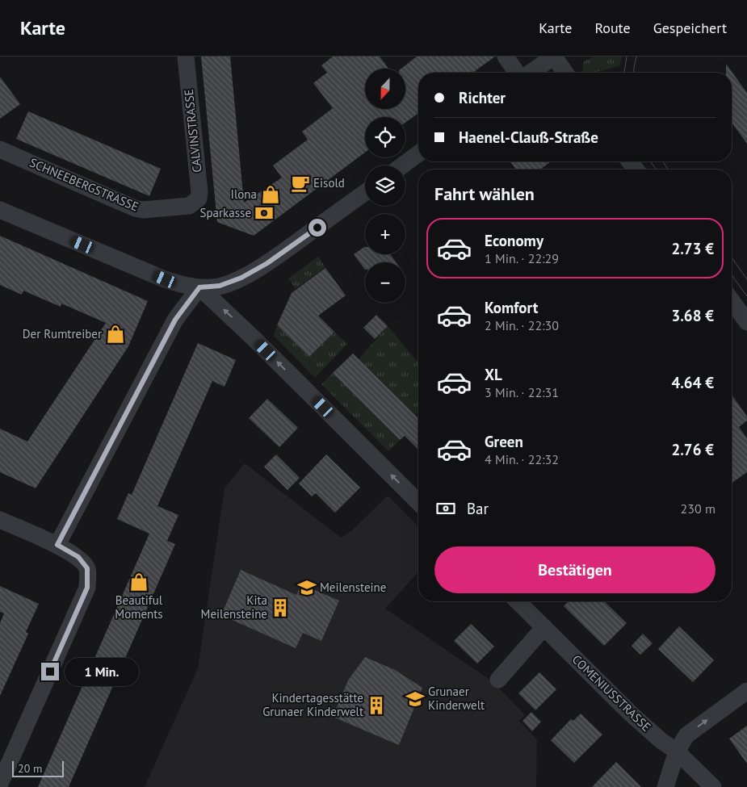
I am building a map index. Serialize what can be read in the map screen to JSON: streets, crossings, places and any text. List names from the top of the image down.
{
  "streets": {
    "street": ["CALVINSTRASSE", "SCHNEEBERGSTRASSE", "COMENIUSSTRASSE"]
  },
  "crossings": [
    ["CALVINSTRASSE", "SCHNEEBERGSTRASSE"]
  ],
  "places": {
    "cafe": ["Eisold"],
    "shop": ["Ilona", "Der Rumtreiber", "Beautiful Moments"],
    "bank": ["Sparkasse"],
    "school or university": ["Meilensteine", "Grunaer Kinderwelt"],
    "building": ["Kita Meilensteine", "Kindertagesstätte Grunaer Kinderwelt"]
  },
  "scale_bar": "20 m",
  "north": "bottom",
  "page": {
    "header": "Karte",
    "nav": ["Karte", "Route", "Gespeichert"],
    "map_buttons": ["+", "−"],
    "banner": ["Richter", "Haenel-Clauß-Straße"],
    "heading": "Fahrt wählen",
    "list": [
      {
        "name": "Economy",
        "note": "1 Min. · 22:29",
        "value": "2.73 €"
      },
      {
        "name": "Komfort",
        "note": "2 Min. · 22:30",
        "value": "3.68 €"
      },
      {
        "name": "XL",
        "note": "3 Min. · 22:31",
        "value": "4.64 €"
      },
      {
        "name": "Green",
        "note": "4 Min. · 22:32",
        "value": "2.76 €"
      }
    ],
    "pay": ["Bar", "230 m"],
    "buttons": "Bestätigen",
    "bubble": "1 Min.",
    "scale": "20 m"
  }
}
